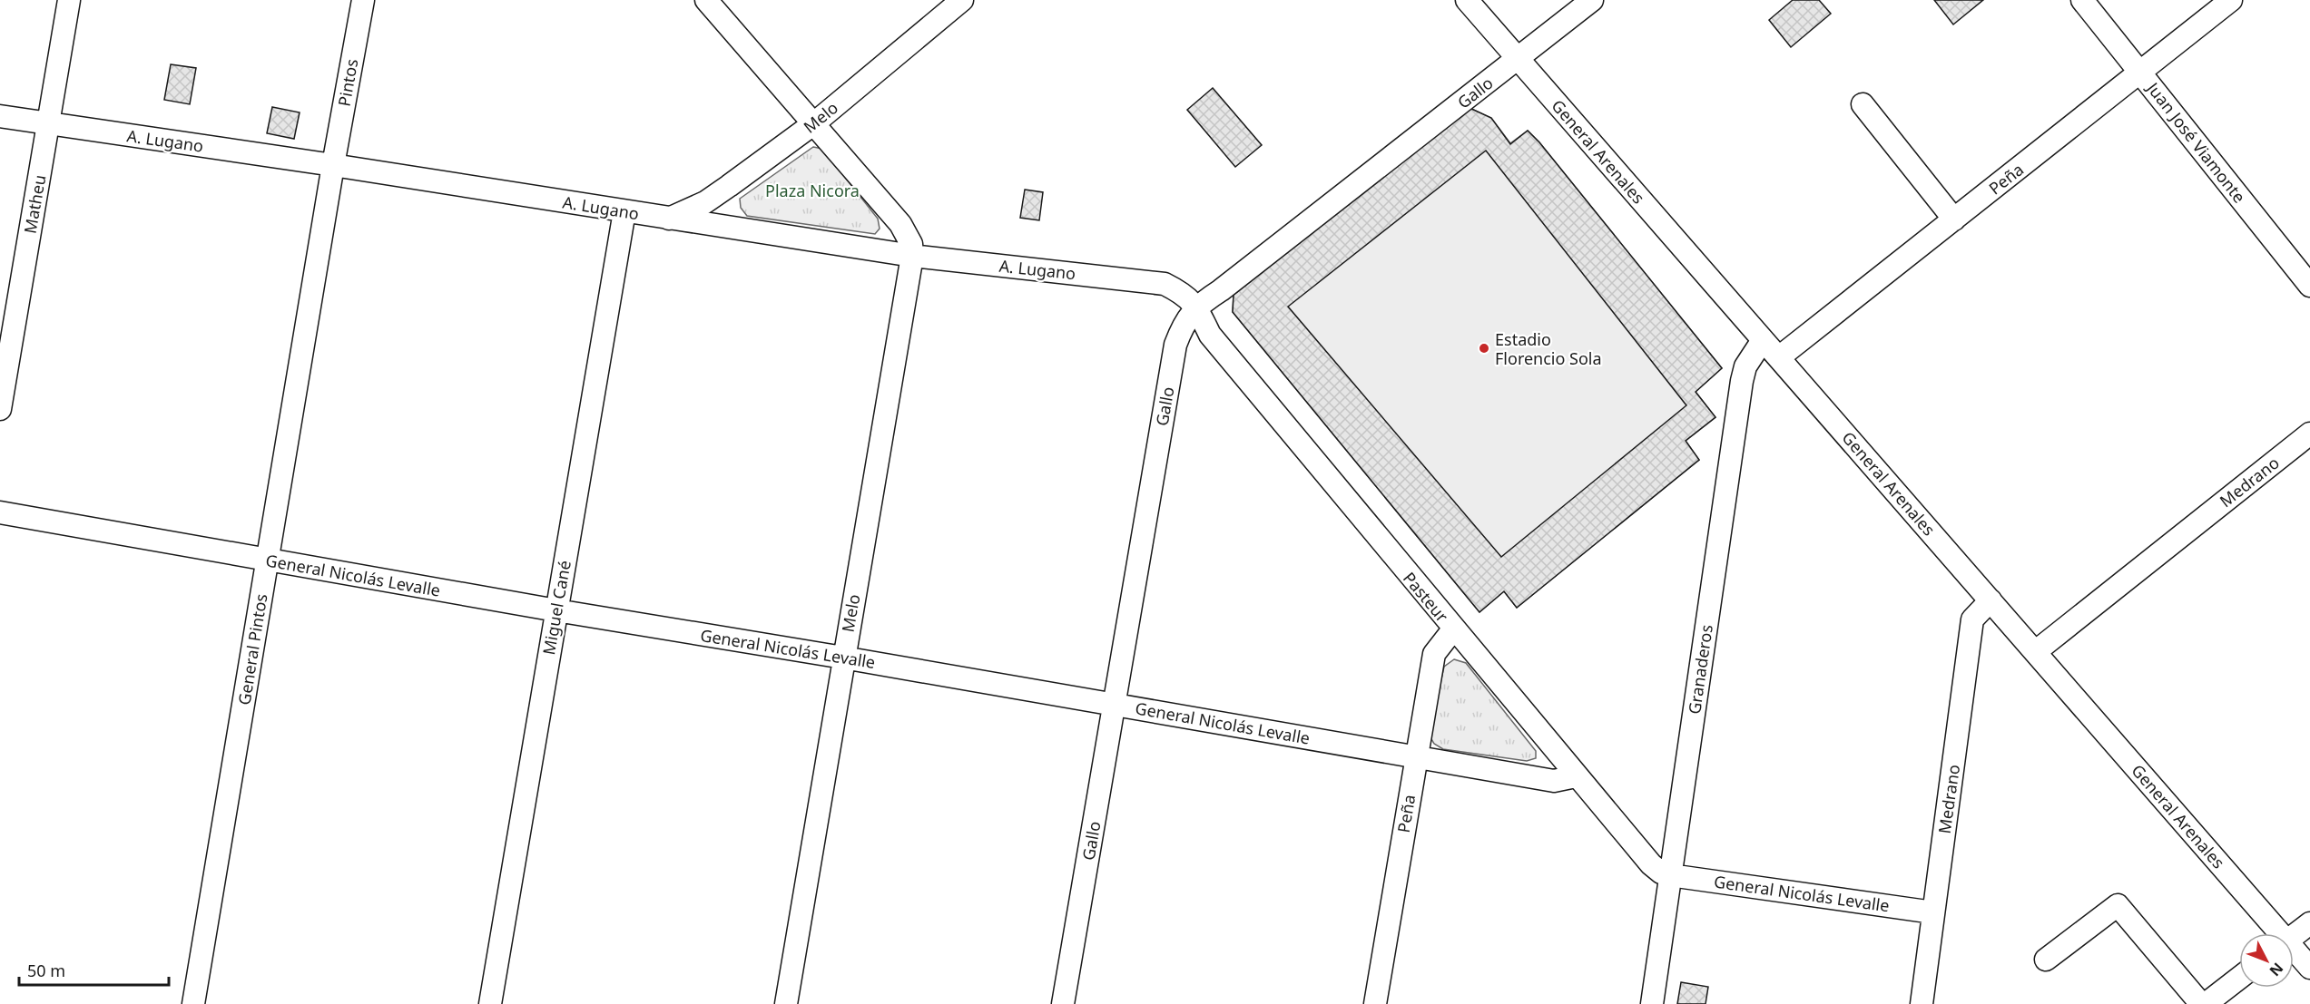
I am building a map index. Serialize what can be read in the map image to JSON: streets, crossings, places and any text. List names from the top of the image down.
{
  "streets": {
    "street": [
      "Pintos",
      "Gallo",
      "Melo",
      "A. Lugano",
      "Juan José Viamonte",
      "General Arenales",
      "Peña",
      "Matheu",
      "Medrano",
      "General Nicolás Levalle",
      "Pasteur",
      "Miguel Cané",
      "General Pintos",
      "Granaderos"
    ]
  },
  "crossings": [
    ["Pintos", "A. Lugano"],
    ["Pintos", "General Pintos"],
    ["Gallo", "A. Lugano"],
    ["Gallo", "General Arenales"],
    ["Gallo", "General Nicolás Levalle"],
    ["Gallo", "Pasteur"],
    ["Melo", "A. Lugano"],
    ["Melo", "General Nicolás Levalle"],
    ["A. Lugano", "Matheu"],
    ["A. Lugano", "Pasteur"],
    ["A. Lugano", "Miguel Cané"],
    ["A. Lugano", "General Pintos"],
    ["Juan José Viamonte", "Peña"],
    ["General Arenales", "Peña"],
    ["General Arenales", "Medrano"],
    ["General Arenales", "Granaderos"],
    ["Peña", "General Nicolás Levalle"],
    ["Peña", "Pasteur"],
    ["Medrano", "General Nicolás Levalle"],
    ["General Nicolás Levalle", "Pasteur"],
    ["General Nicolás Levalle", "Miguel Cané"],
    ["General Nicolás Levalle", "General Pintos"],
    ["General Nicolás Levalle", "Granaderos"],
    ["Pasteur", "Granaderos"]
  ],
  "parks": ["Plaza Nicora"],
  "places": ["Estadio Florencio Sola"],
  "scale_bar": "50 m",
  "north": "bottom right"
}
